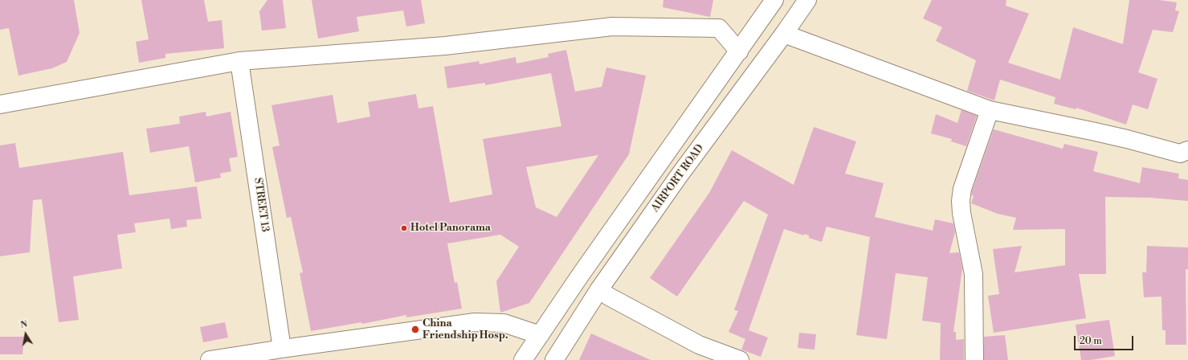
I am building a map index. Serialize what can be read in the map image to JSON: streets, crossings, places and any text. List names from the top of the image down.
{
  "streets": {
    "street": ["AIRPORT ROAD", "STREET 13"]
  },
  "places": ["Hotel Panorama", "China Friendship Hosp."],
  "scale_bar": "20 m",
  "north": "top"
}
